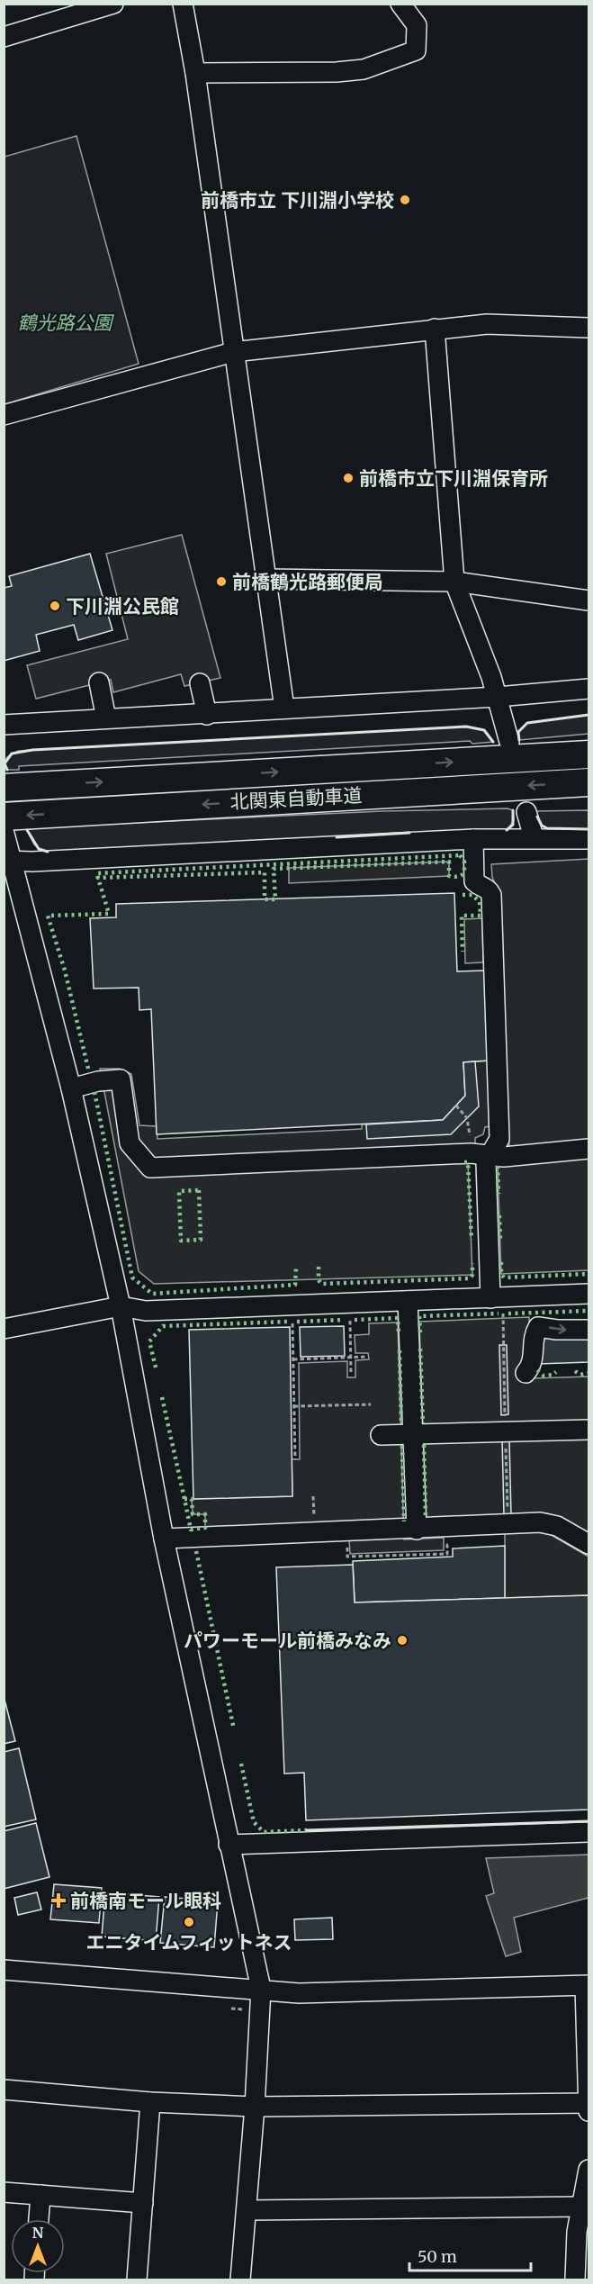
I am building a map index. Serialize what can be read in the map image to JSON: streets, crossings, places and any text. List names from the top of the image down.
{
  "streets": {
    "highway": ["北関東自動車道"]
  },
  "parks": ["鶴光路公園"],
  "places": {
    "other": [
      "前橋市立 下川淵小学校",
      "前橋市立下川淵保育所",
      "前橋鶴光路郵便局",
      "下川淵公民館",
      "パワーモール前橋みなみ",
      "エニタイムフィットネス"
    ],
    "health": ["前橋南モール眼科"]
  },
  "scale_bar": "50 m",
  "north": "top"
}
